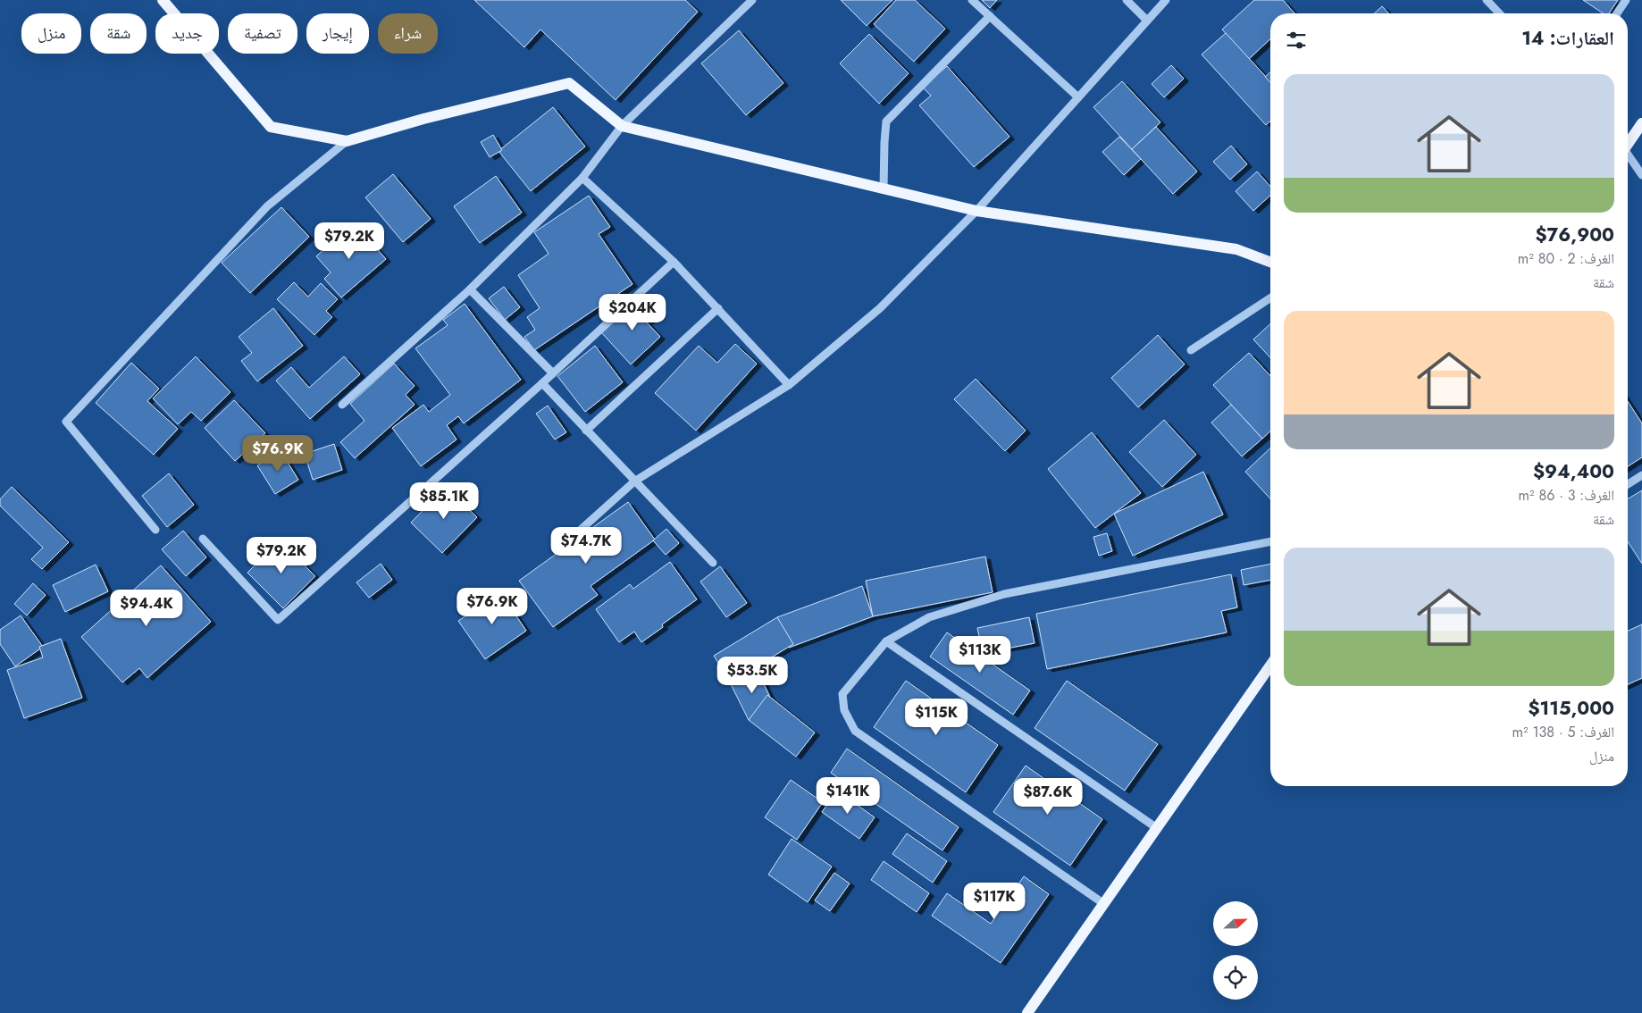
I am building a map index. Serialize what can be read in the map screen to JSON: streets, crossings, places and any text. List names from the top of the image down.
{
  "north": "right",
  "page": {
    "chip": [
      "شراء",
      "إيجار",
      "تصفية",
      "جديد",
      "شقة",
      "منزل"
    ],
    "heading": "العقارات: 14",
    "list": [
      {
        "name": "$76,900",
        "note": "الغرف: 2 · 80 m² · شقة"
      },
      {
        "name": "$94,400",
        "note": "الغرف: 3 · 86 m² · شقة"
      },
      {
        "name": "$115,000",
        "note": "الغرف: 5 · 138 m² · منزل"
      }
    ],
    "price": [
      "$79.2K",
      "$204K",
      "$76.9K",
      "$85.1K",
      "$74.7K",
      "$79.2K",
      "$76.9K",
      "$94.4K",
      "$113K",
      "$53.5K",
      "$115K",
      "$141K",
      "$87.6K",
      "$117K"
    ]
  }
}
